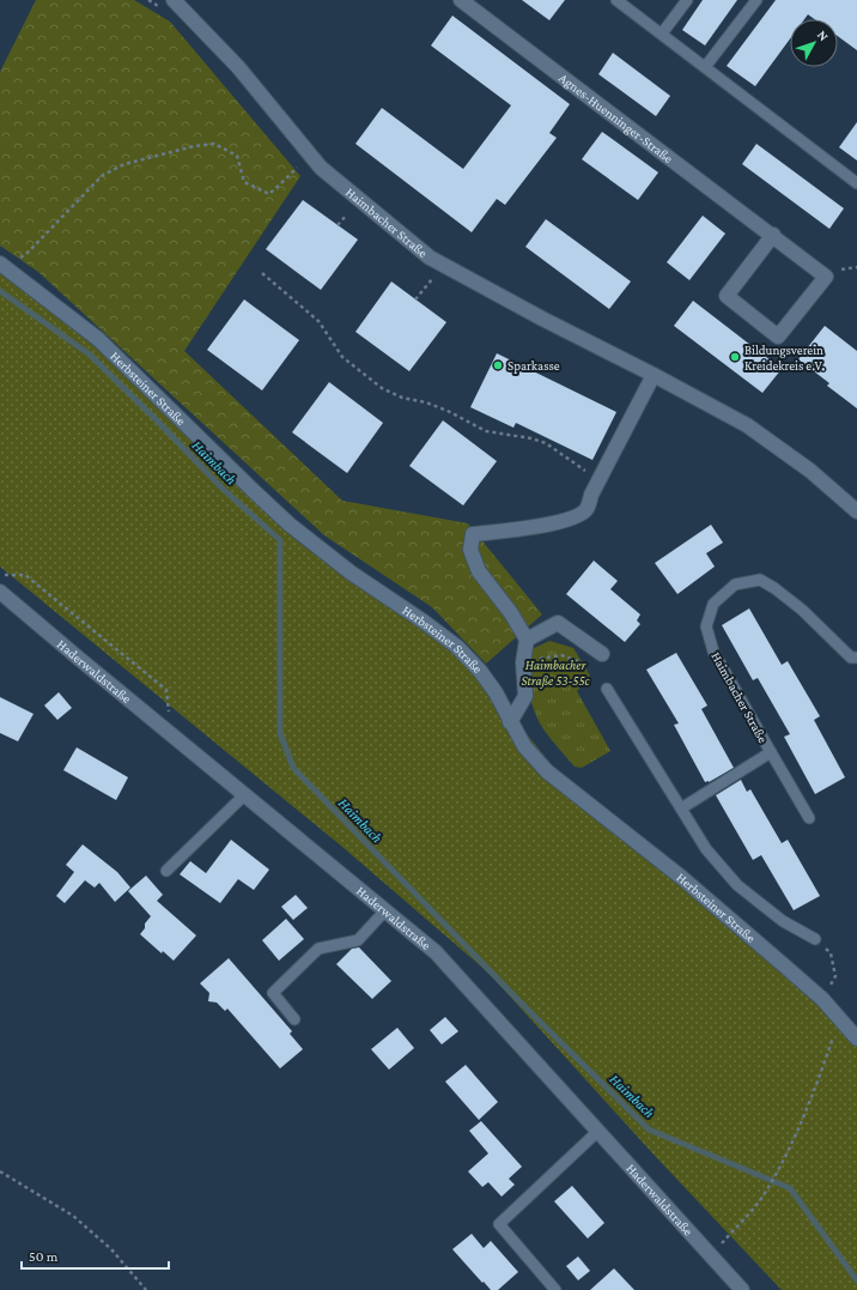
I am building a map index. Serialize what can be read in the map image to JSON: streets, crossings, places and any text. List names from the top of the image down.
{
  "streets": {
    "street": [
      "Agnes-Huenninger-Straße",
      "Haimbacher Straße",
      "Herbsteiner Straße",
      "Haderwaldstraße"
    ]
  },
  "water": ["Haimbach"],
  "parks": ["Haimbacher Straße 53-55c"],
  "places": ["Bildungsverein Kreidekreis e.V.", "Sparkasse"],
  "scale_bar": "50 m",
  "north": "top right"
}
